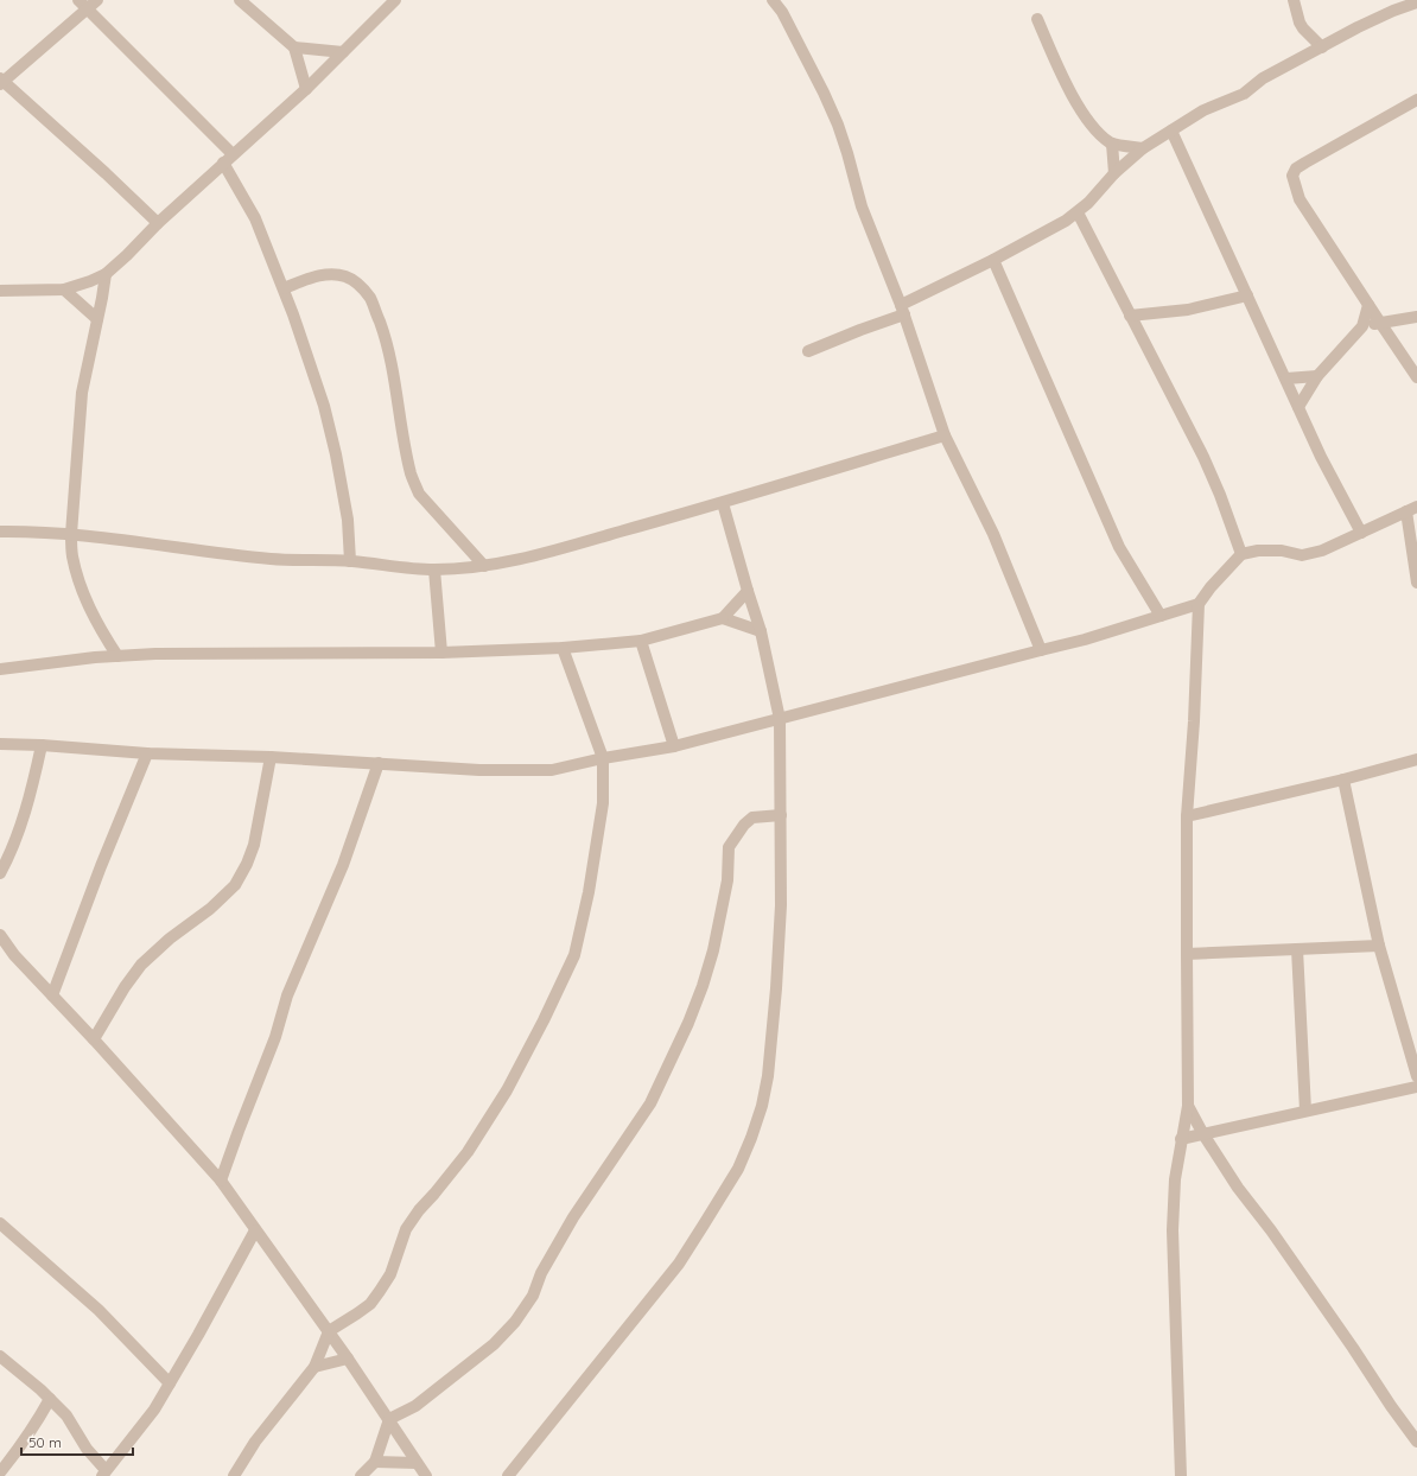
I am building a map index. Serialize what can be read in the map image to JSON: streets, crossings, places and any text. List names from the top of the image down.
{
  "scale_bar": "50 m"
}
